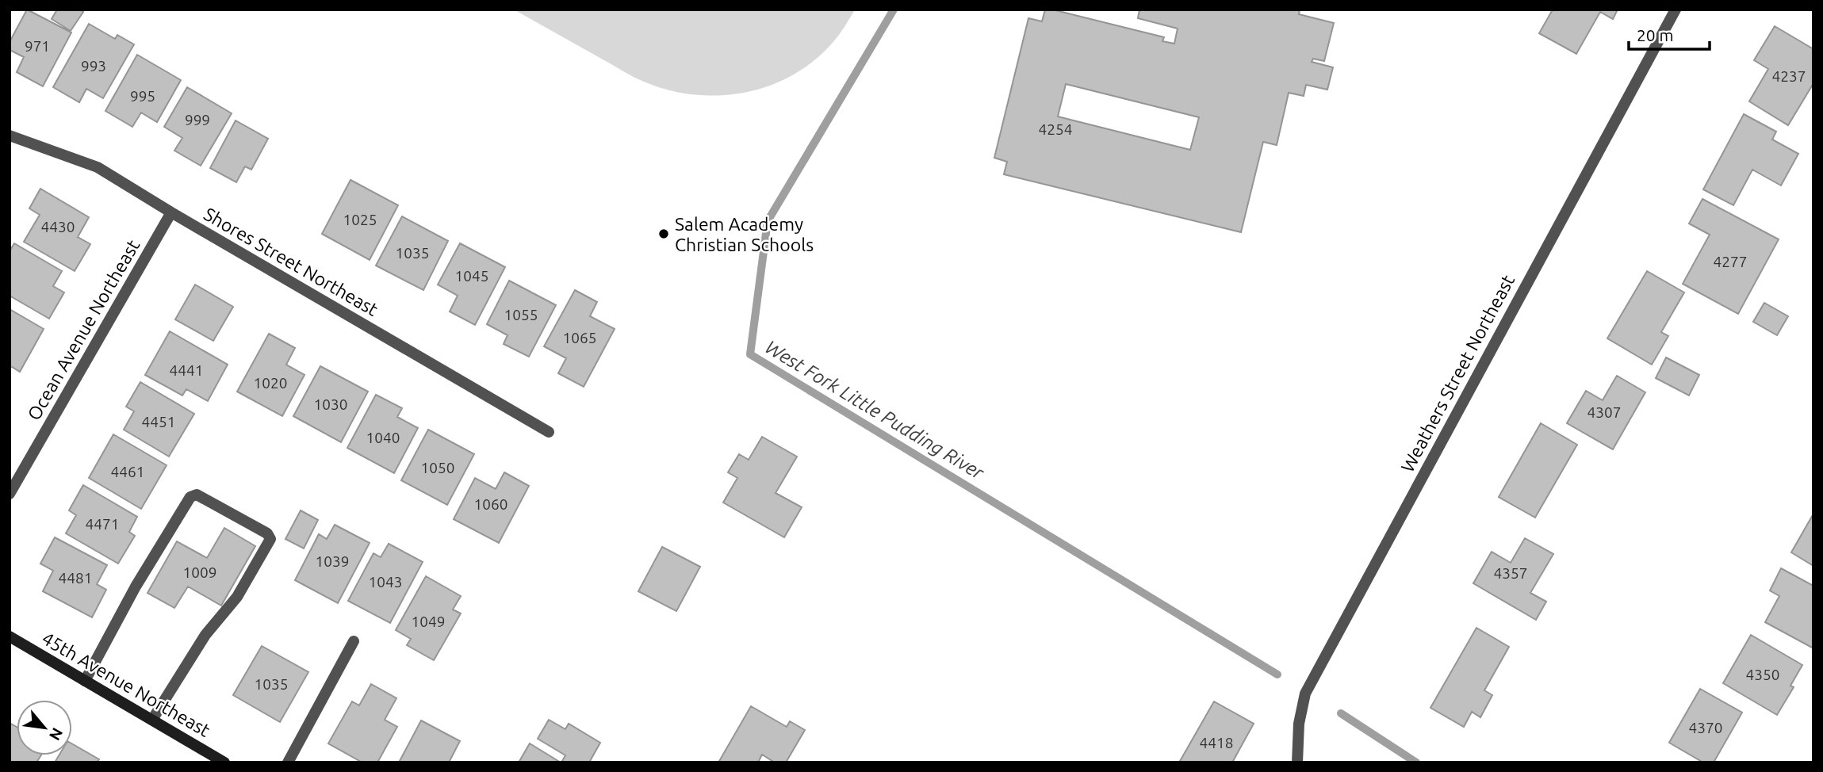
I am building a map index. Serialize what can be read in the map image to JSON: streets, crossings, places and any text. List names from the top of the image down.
{
  "streets": {
    "street": [
      "Shores Street Northeast",
      "Ocean Avenue Northeast",
      "Weathers Street Northeast",
      "45th Avenue Northeast"
    ]
  },
  "crossings": [
    ["Shores Street Northeast", "Ocean Avenue Northeast"]
  ],
  "water": ["West Fork Little Pudding River"],
  "places": ["Salem Academy Christian Schools"],
  "house_numbers": [
    "971",
    "993",
    "4237",
    "995",
    "999",
    "4254",
    "1025",
    "4430",
    "1035",
    "4277",
    "1045",
    "1055",
    "1065",
    "4441",
    "1020",
    "1030",
    "4307",
    "4451",
    "1040",
    "1050",
    "4461",
    "1060",
    "4471",
    "1039",
    "1009",
    "4357",
    "4481",
    "1043",
    "1049",
    "4350",
    "1035",
    "4370",
    "4418"
  ],
  "scale_bar": "20 m",
  "north": "bottom right"
}
